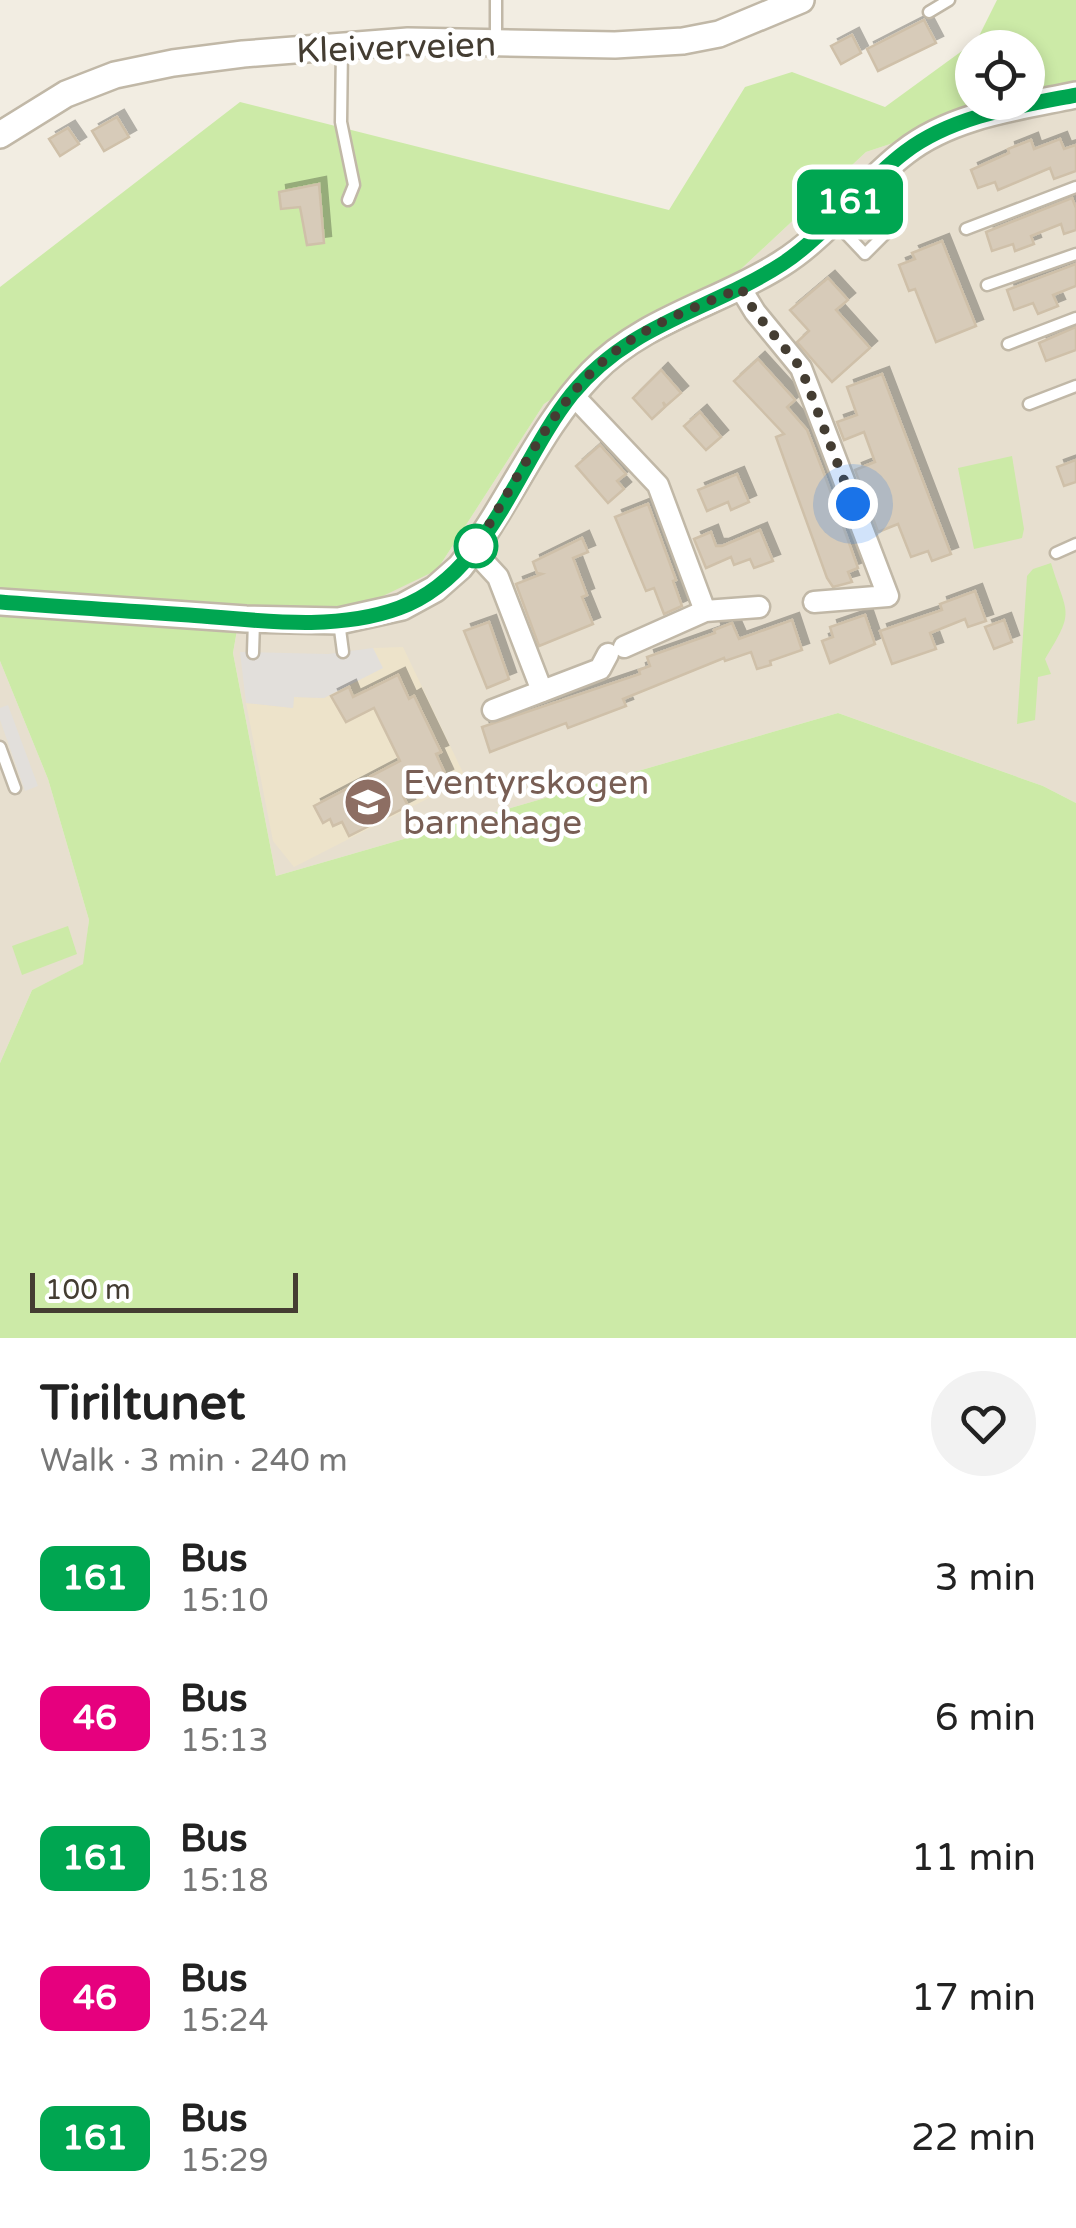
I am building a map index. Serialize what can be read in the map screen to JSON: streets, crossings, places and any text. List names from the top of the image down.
{
  "streets": {
    "street": ["Kleiverveien"]
  },
  "places": {
    "school or university": ["Eventyrskogen barnehage"]
  },
  "lines": ["bus line 161"],
  "scale_bar": "100 m",
  "page": {
    "on_map": "161",
    "scale": "100 m",
    "heading": ["Tiriltunet", "Walk · 3 min · 240 m"],
    "list": [
      {
        "mark": "161",
        "name": "Bus",
        "note": "15:10",
        "value": "3 min"
      },
      {
        "mark": "46",
        "name": "Bus",
        "note": "15:13",
        "value": "6 min"
      },
      {
        "mark": "161",
        "name": "Bus",
        "note": "15:18",
        "value": "11 min"
      },
      {
        "mark": "46",
        "name": "Bus",
        "note": "15:24",
        "value": "17 min"
      },
      {
        "mark": "161",
        "name": "Bus",
        "note": "15:29",
        "value": "22 min"
      }
    ]
  }
}
